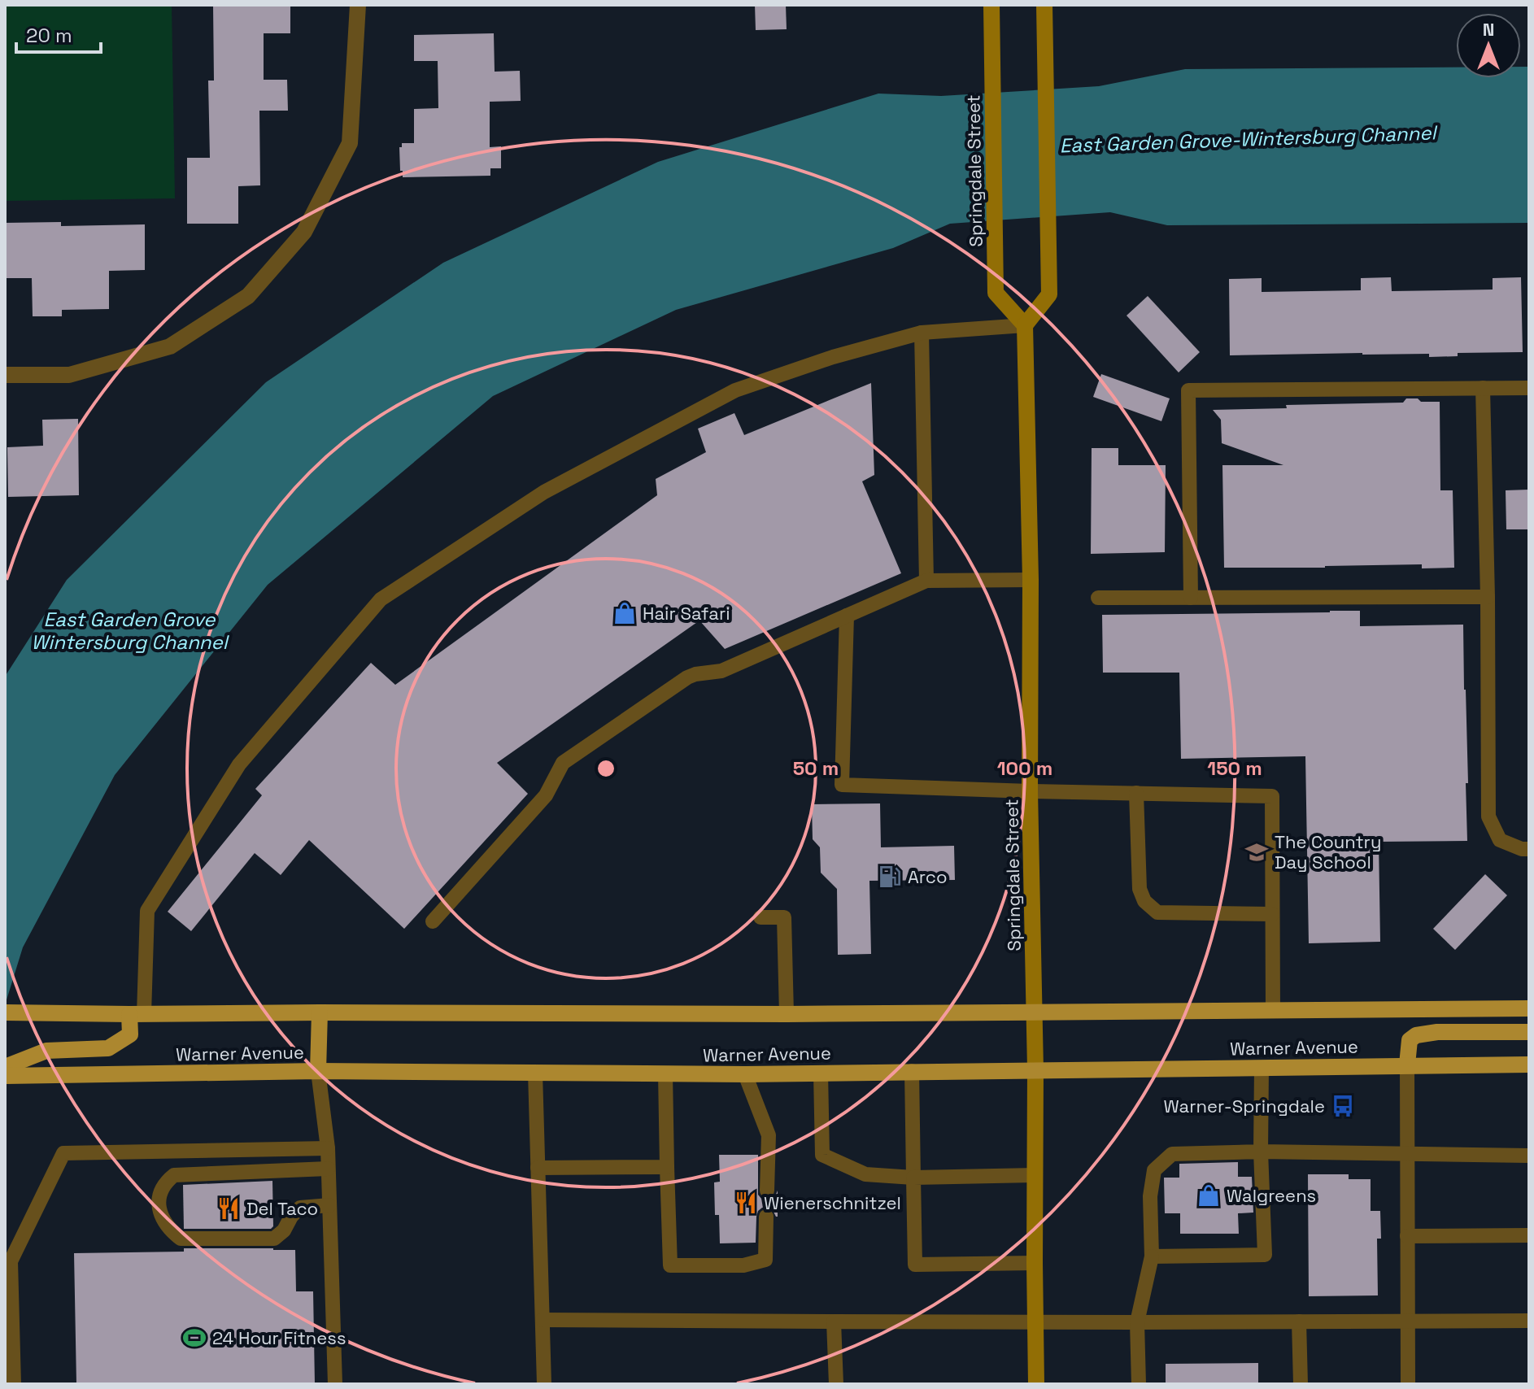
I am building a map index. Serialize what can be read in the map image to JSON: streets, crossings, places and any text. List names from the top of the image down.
{
  "streets": {
    "main road": ["Springdale Street", "Warner Avenue"]
  },
  "crossings": [
    ["Springdale Street", "Warner Avenue"]
  ],
  "water": ["East Garden Grove-Wintersburg Channel", "East Garden Grove Wintersburg Channel"],
  "places": {
    "shop": ["Hair Safari", "Walgreens"],
    "school or university": ["The Country Day School"],
    "fuel station": ["Arco"],
    "bus stop": ["Warner-Springdale"],
    "restaurant": ["Wienerschnitzel", "Del Taco"],
    "sports": ["24 Hour Fitness"]
  },
  "scale_bar": "20 m",
  "north": "top",
  "rings": ["50 m", "100 m", "150 m"]
}
